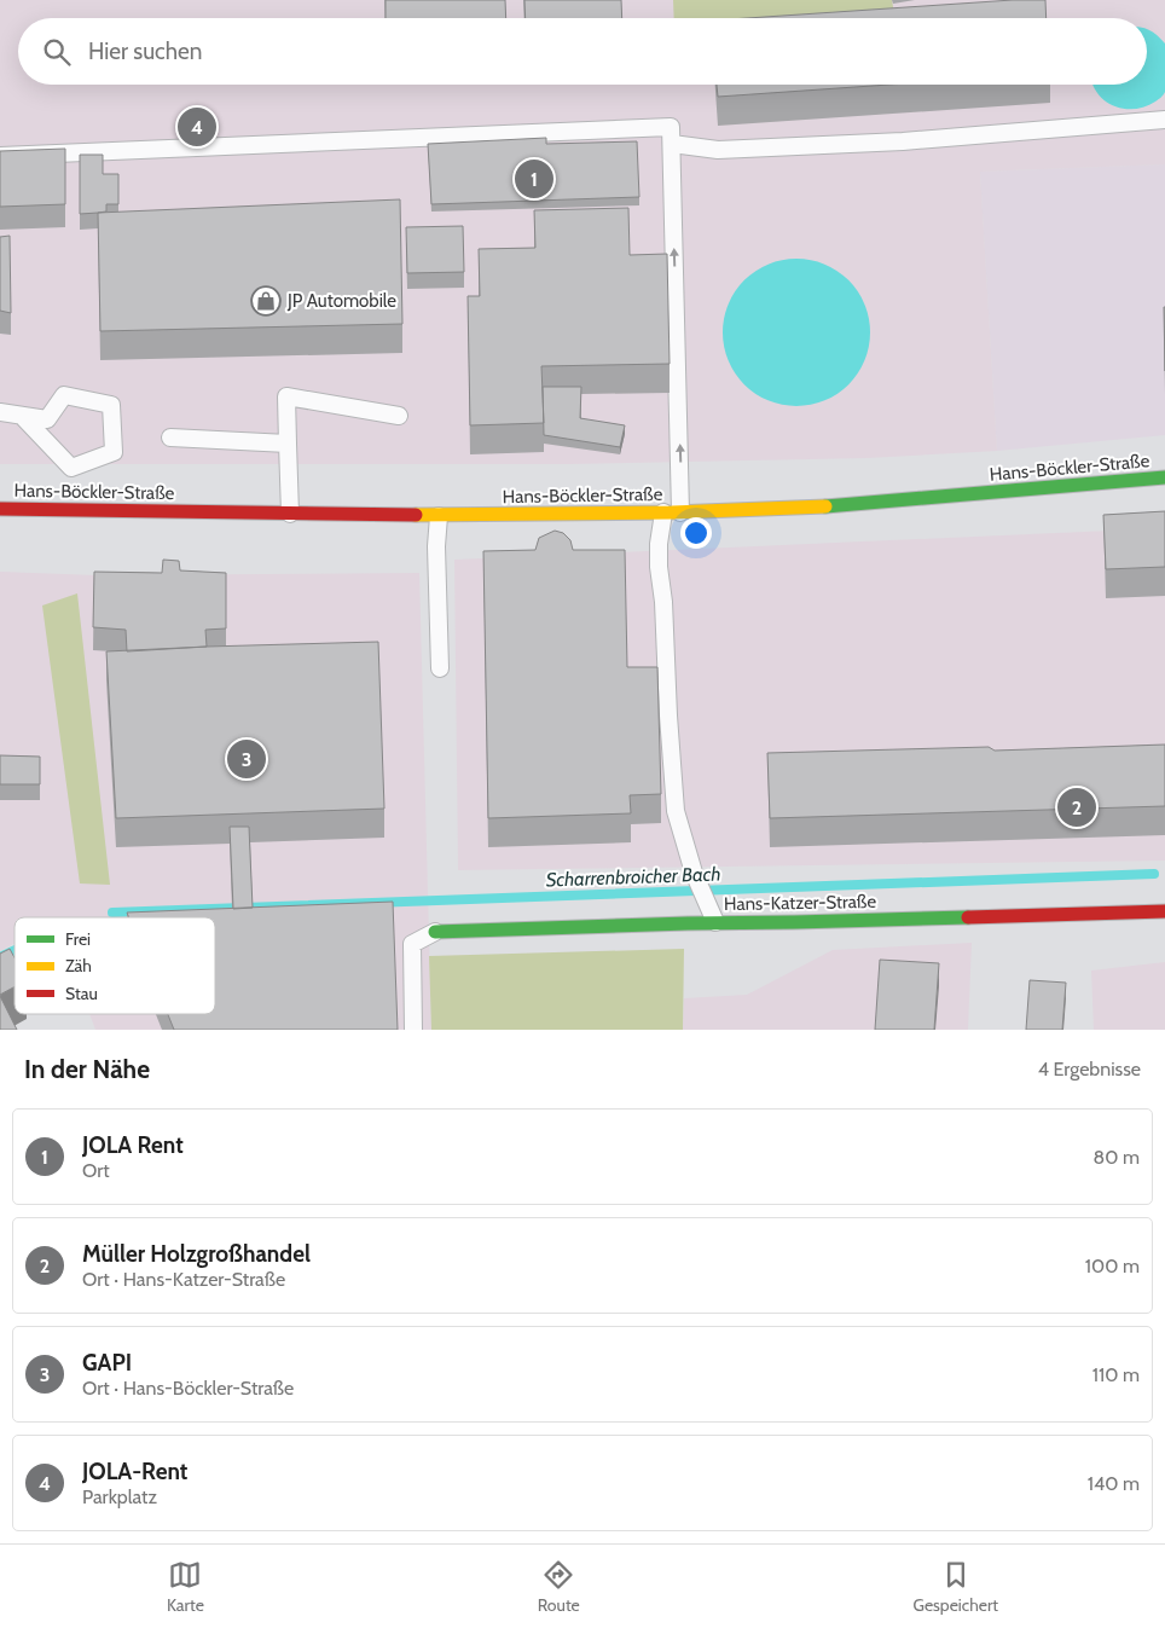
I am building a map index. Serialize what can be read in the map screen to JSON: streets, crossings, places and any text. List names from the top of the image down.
{
  "streets": {
    "street": ["Hans-Böckler-Straße", "Hans-Katzer-Straße"]
  },
  "water": ["Scharrenbroicher Bach"],
  "places": {
    "shop": ["JP Automobile"]
  },
  "legend": ["Frei", "Zäh", "Stau"],
  "page": {
    "search": "Hier suchen",
    "pins": [
      "4",
      "1",
      "3",
      "2"
    ],
    "heading": ["In der Nähe", "4 Ergebnisse"],
    "list": [
      {
        "mark": "1",
        "name": "JOLA Rent",
        "note": "Ort",
        "value": "80 m"
      },
      {
        "mark": "2",
        "name": "Müller Holzgroßhandel",
        "note": "Ort · Hans-Katzer-Straße",
        "value": "100 m"
      },
      {
        "mark": "3",
        "name": "GAPI",
        "note": "Ort · Hans-Böckler-Straße",
        "value": "110 m"
      },
      {
        "mark": "4",
        "name": "JOLA-Rent",
        "note": "Parkplatz",
        "value": "140 m"
      }
    ],
    "nav": ["Karte", "Route", "Gespeichert"]
  }
}
